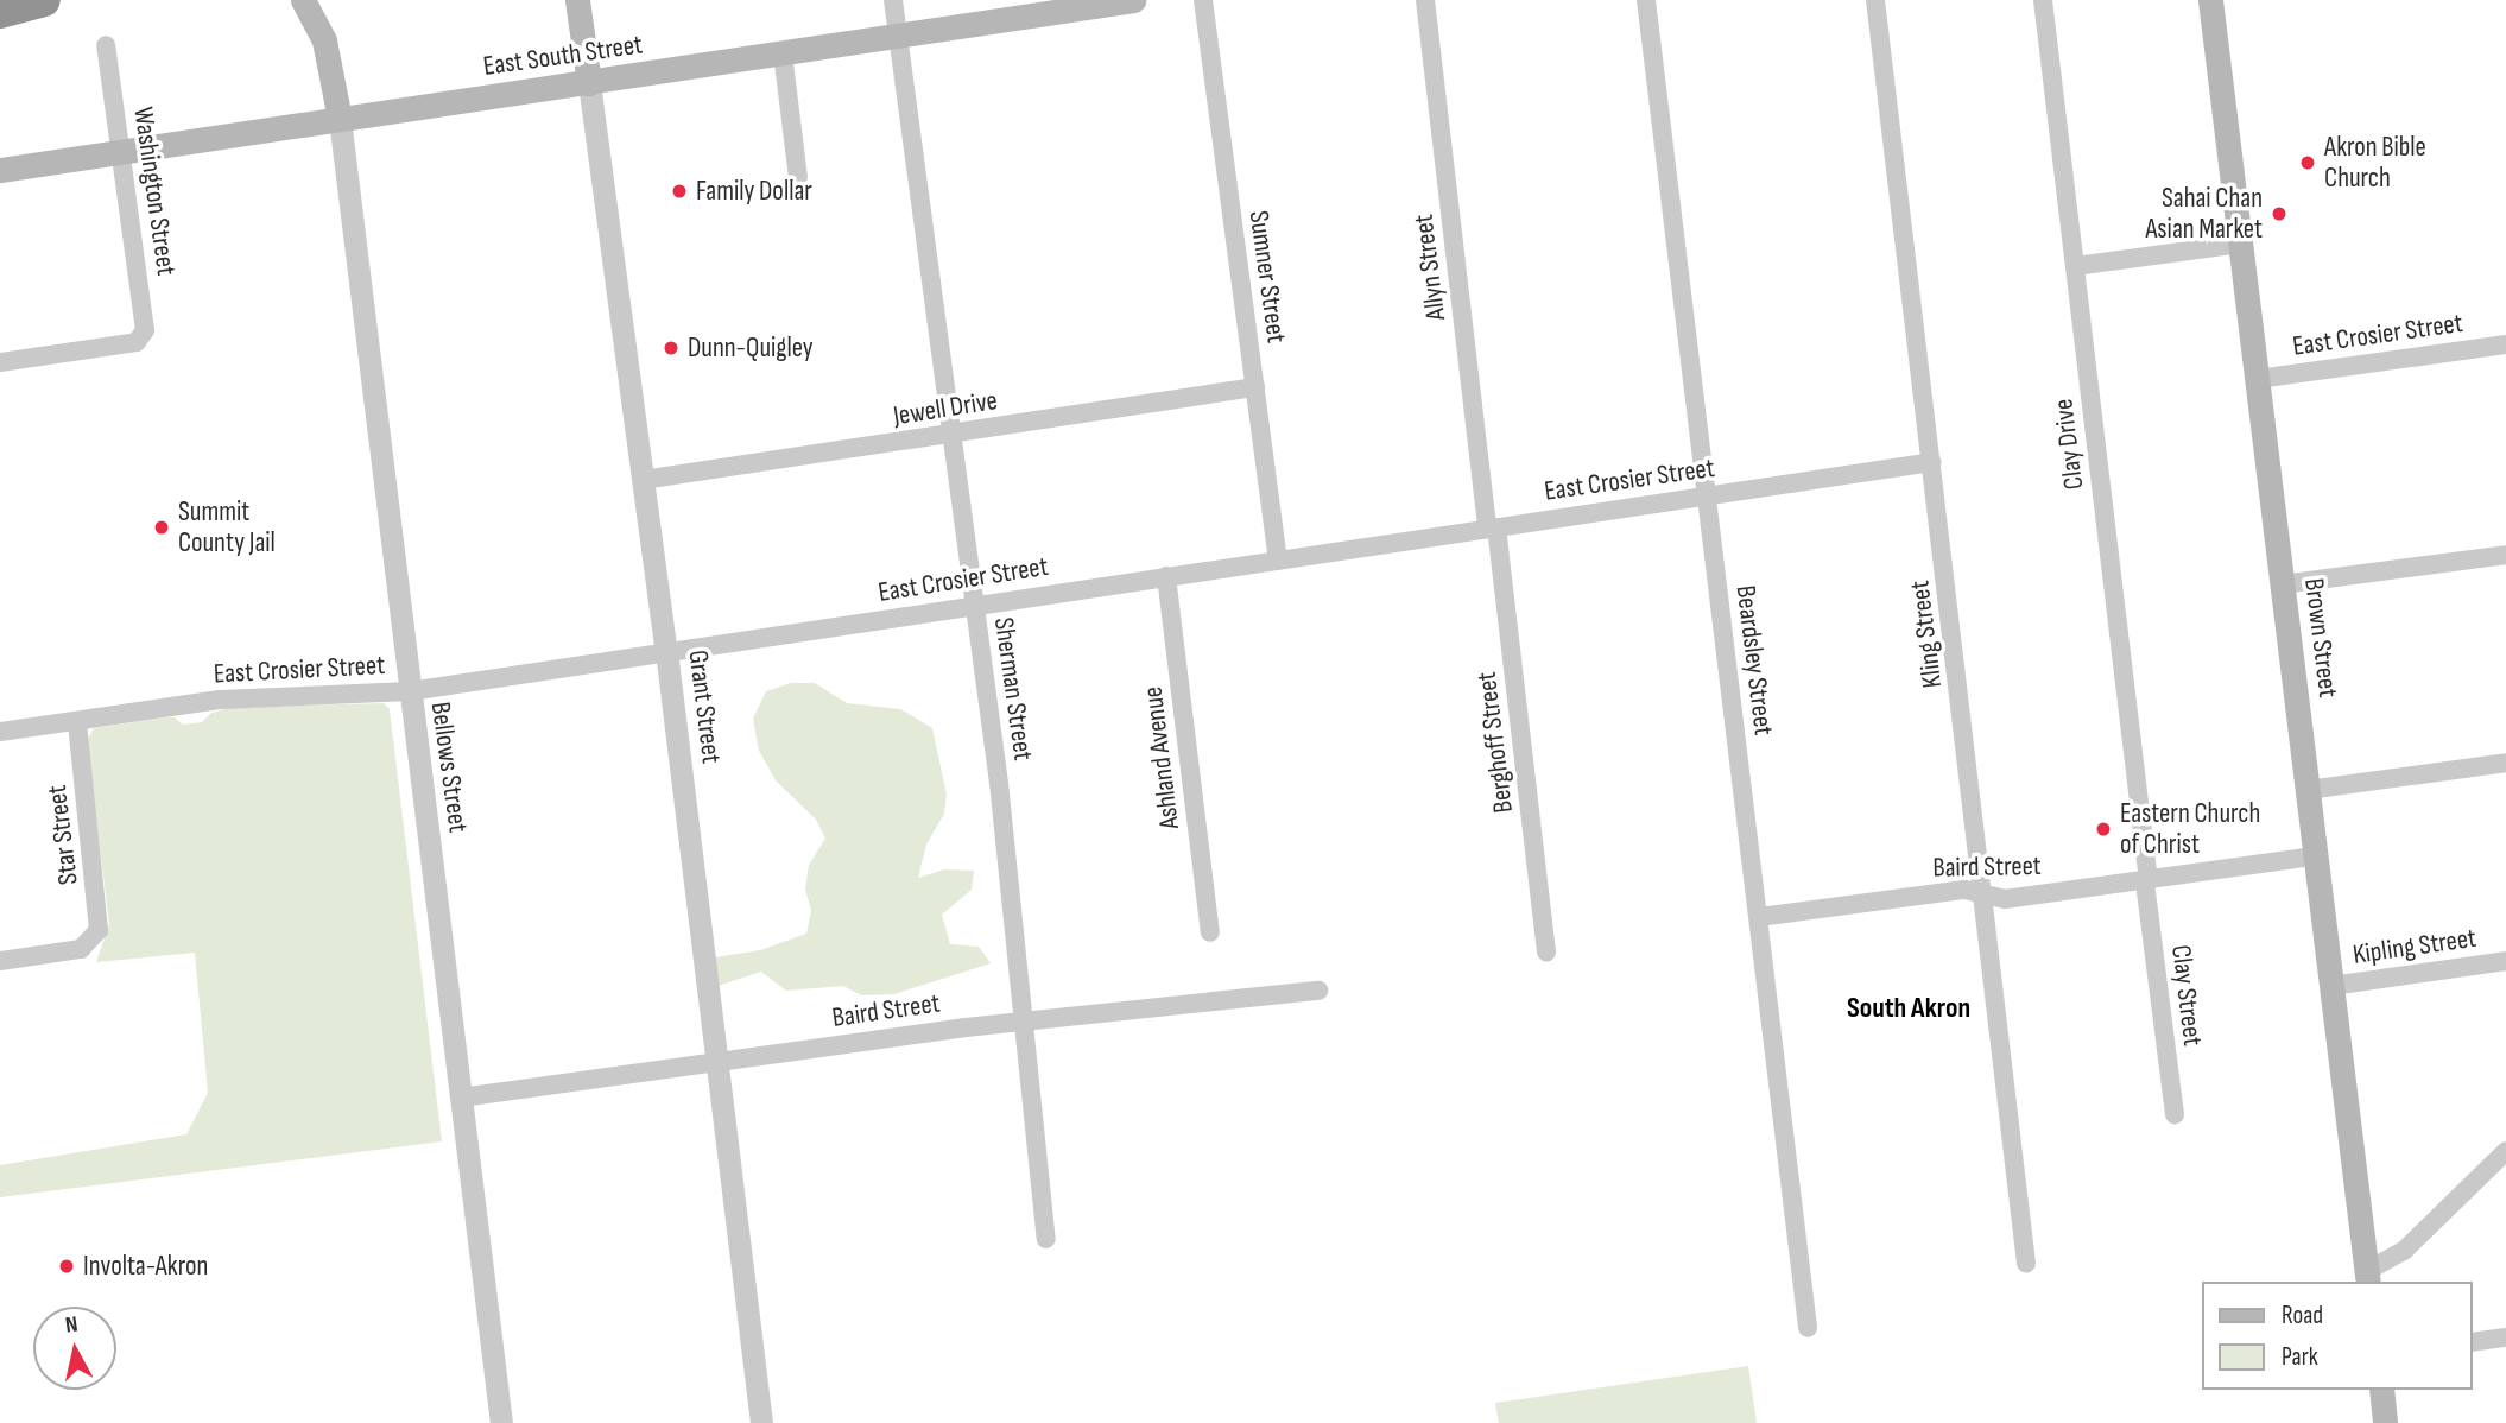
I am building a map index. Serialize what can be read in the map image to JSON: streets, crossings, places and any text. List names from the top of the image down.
{
  "streets": {
    "main road": ["East South Street", "Brown Street", "Grant Street"],
    "street": [
      "Washington Street",
      "Allyn Street",
      "Sumner Street",
      "East Crosier Street",
      "Jewell Drive",
      "Clay Drive",
      "Kling Street",
      "Beardsley Street",
      "Sherman Street",
      "Berghoff Street",
      "Ashland Avenue",
      "Bellows Street",
      "Star Street",
      "Baird Street",
      "Kipling Street",
      "Clay Street"
    ]
  },
  "crossings": [
    ["East South Street", "Washington Street"],
    ["East South Street", "Sherman Street"],
    ["East South Street", "Grant Street"],
    ["East South Street", "Bellows Street"],
    ["Allyn Street", "East Crosier Street"],
    ["Allyn Street", "Berghoff Street"],
    ["Sumner Street", "East Crosier Street"],
    ["Sumner Street", "Jewell Drive"],
    ["East Crosier Street", "Kling Street"],
    ["East Crosier Street", "Brown Street"],
    ["East Crosier Street", "Beardsley Street"],
    ["East Crosier Street", "Sherman Street"],
    ["East Crosier Street", "Grant Street"],
    ["East Crosier Street", "Berghoff Street"],
    ["East Crosier Street", "Ashland Avenue"],
    ["East Crosier Street", "Bellows Street"],
    ["East Crosier Street", "Star Street"],
    ["Jewell Drive", "Sherman Street"],
    ["Jewell Drive", "Grant Street"],
    ["Clay Drive", "Baird Street"],
    ["Clay Drive", "Clay Street"],
    ["Kling Street", "Baird Street"],
    ["Brown Street", "Baird Street"],
    ["Brown Street", "Kipling Street"],
    ["Beardsley Street", "Baird Street"],
    ["Sherman Street", "Baird Street"],
    ["Grant Street", "Baird Street"],
    ["Bellows Street", "Baird Street"],
    ["Baird Street", "Clay Street"]
  ],
  "districts": ["South Akron"],
  "places": [
    "Akron Bible Church",
    "Family Dollar",
    "Sahai Chan Asian Market",
    "Dunn-Quigley",
    "Summit County Jail",
    "Eastern Church of Christ",
    "Involta-Akron"
  ],
  "legend": ["Road", "Park"],
  "north": "top"
}
